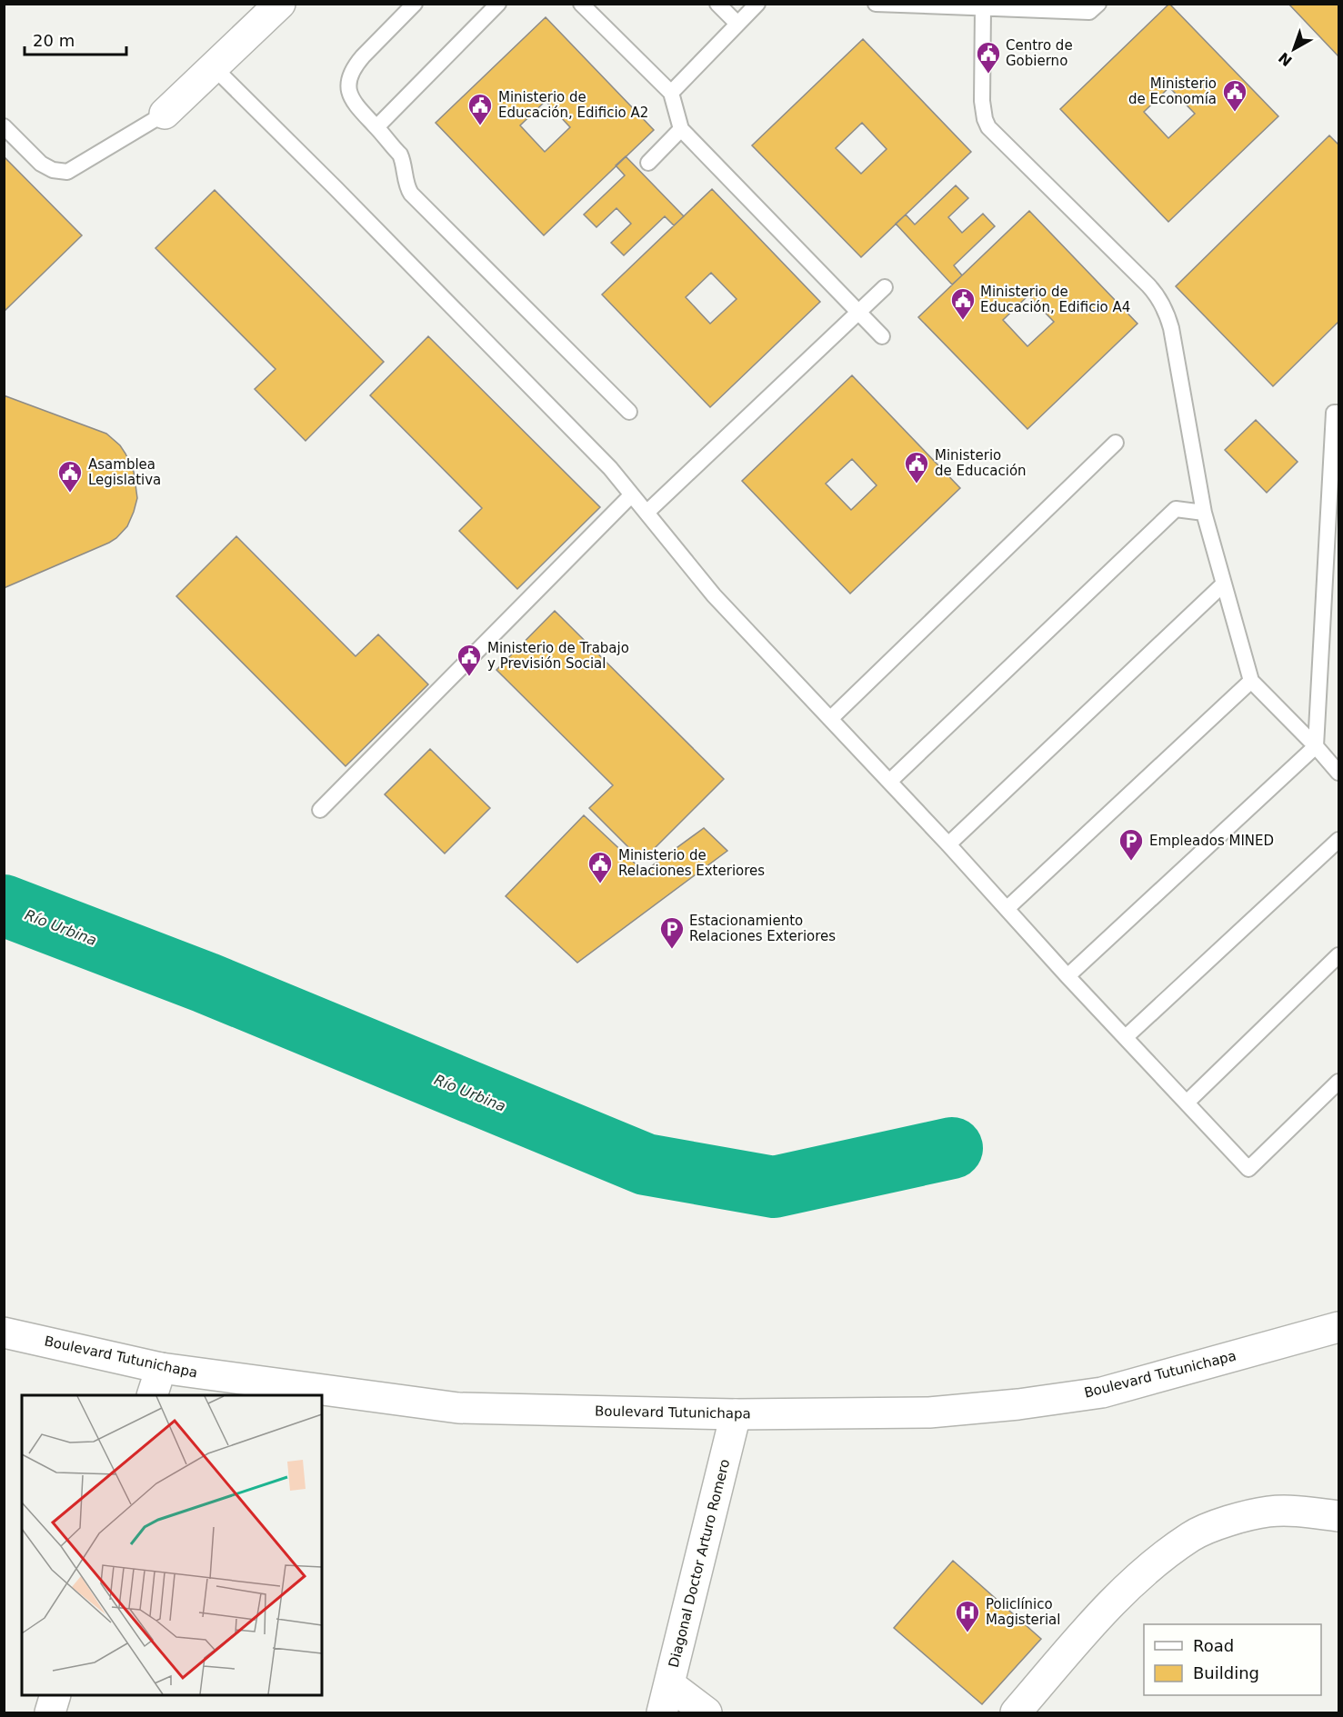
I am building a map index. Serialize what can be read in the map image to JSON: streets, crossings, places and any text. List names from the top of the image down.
{
  "streets": {
    "main road": ["Boulevard Tutunichapa", "Diagonal Doctor Arturo Romero"]
  },
  "crossings": [
    ["Boulevard Tutunichapa", "Diagonal Doctor Arturo Romero"]
  ],
  "water": ["Río Urbina"],
  "places": {
    "public building": [
      "Centro de Gobierno",
      "Ministerio de Economía",
      "Ministerio de Educación, Edificio A2",
      "Ministerio de Educación, Edificio A4",
      "Ministerio de Educación",
      "Asamblea Legislativa",
      "Ministerio de Trabajo y Previsión Social",
      "Ministerio de Relaciones Exteriores"
    ],
    "parking": ["Empleados MINED", "Estacionamiento Relaciones Exteriores"],
    "hospital": ["Policlínico Magisterial"]
  },
  "legend": ["Road", "Building"],
  "scale_bar": "20 m",
  "north": "bottom left"
}
